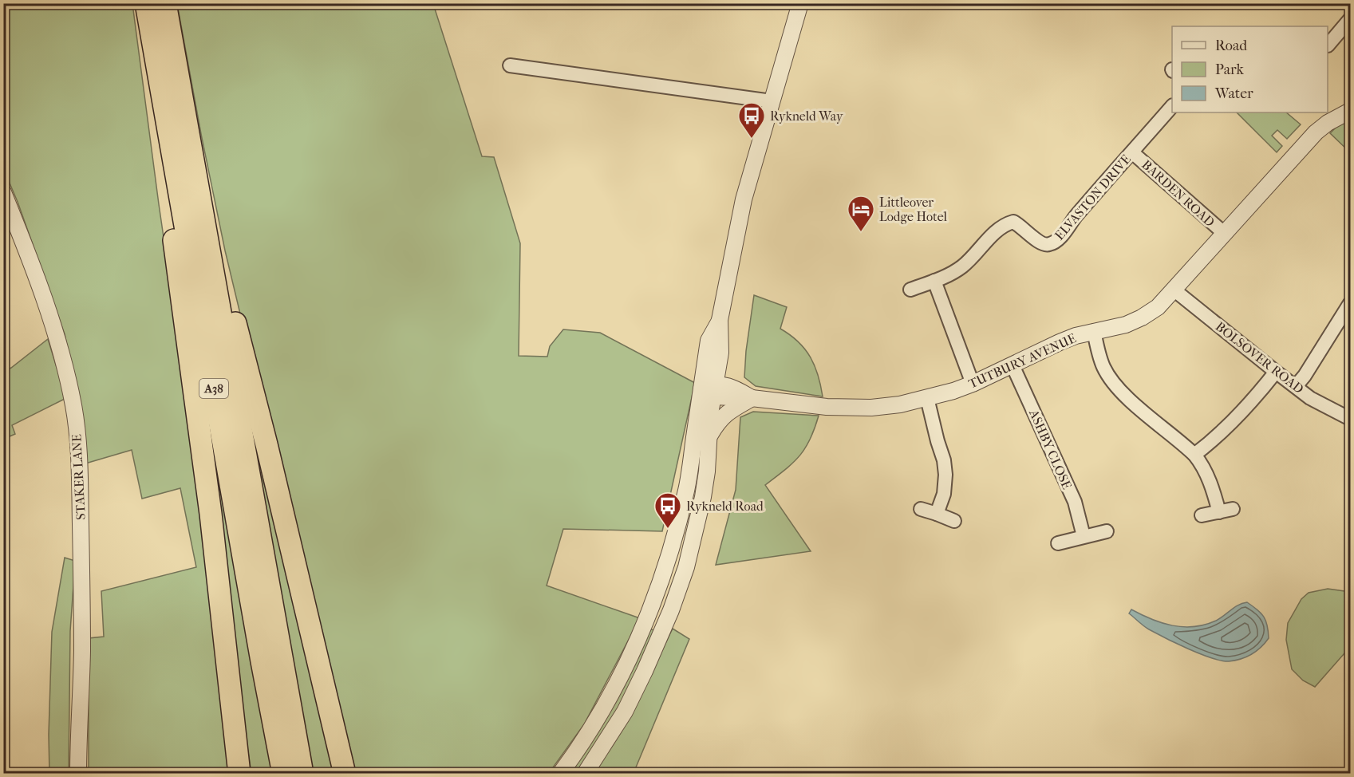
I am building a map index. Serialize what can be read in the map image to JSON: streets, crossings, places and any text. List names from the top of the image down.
{
  "streets": {
    "highway": ["A38"],
    "street": [
      "BARDEN ROAD",
      "ELVASTON DRIVE",
      "BOLSOVER ROAD",
      "TUTBURY AVENUE",
      "ASHBY CLOSE",
      "STAKER LANE"
    ]
  },
  "crossings": [
    ["BARDEN ROAD", "ELVASTON DRIVE"],
    ["BARDEN ROAD", "TUTBURY AVENUE"],
    ["BOLSOVER ROAD", "TUTBURY AVENUE"],
    ["TUTBURY AVENUE", "ASHBY CLOSE"]
  ],
  "places": {
    "bus stop": ["Rykneld Way", "Rykneld Road"],
    "hotel": ["Littleover Lodge Hotel"]
  },
  "legend": ["Road", "Park", "Water"]
}
